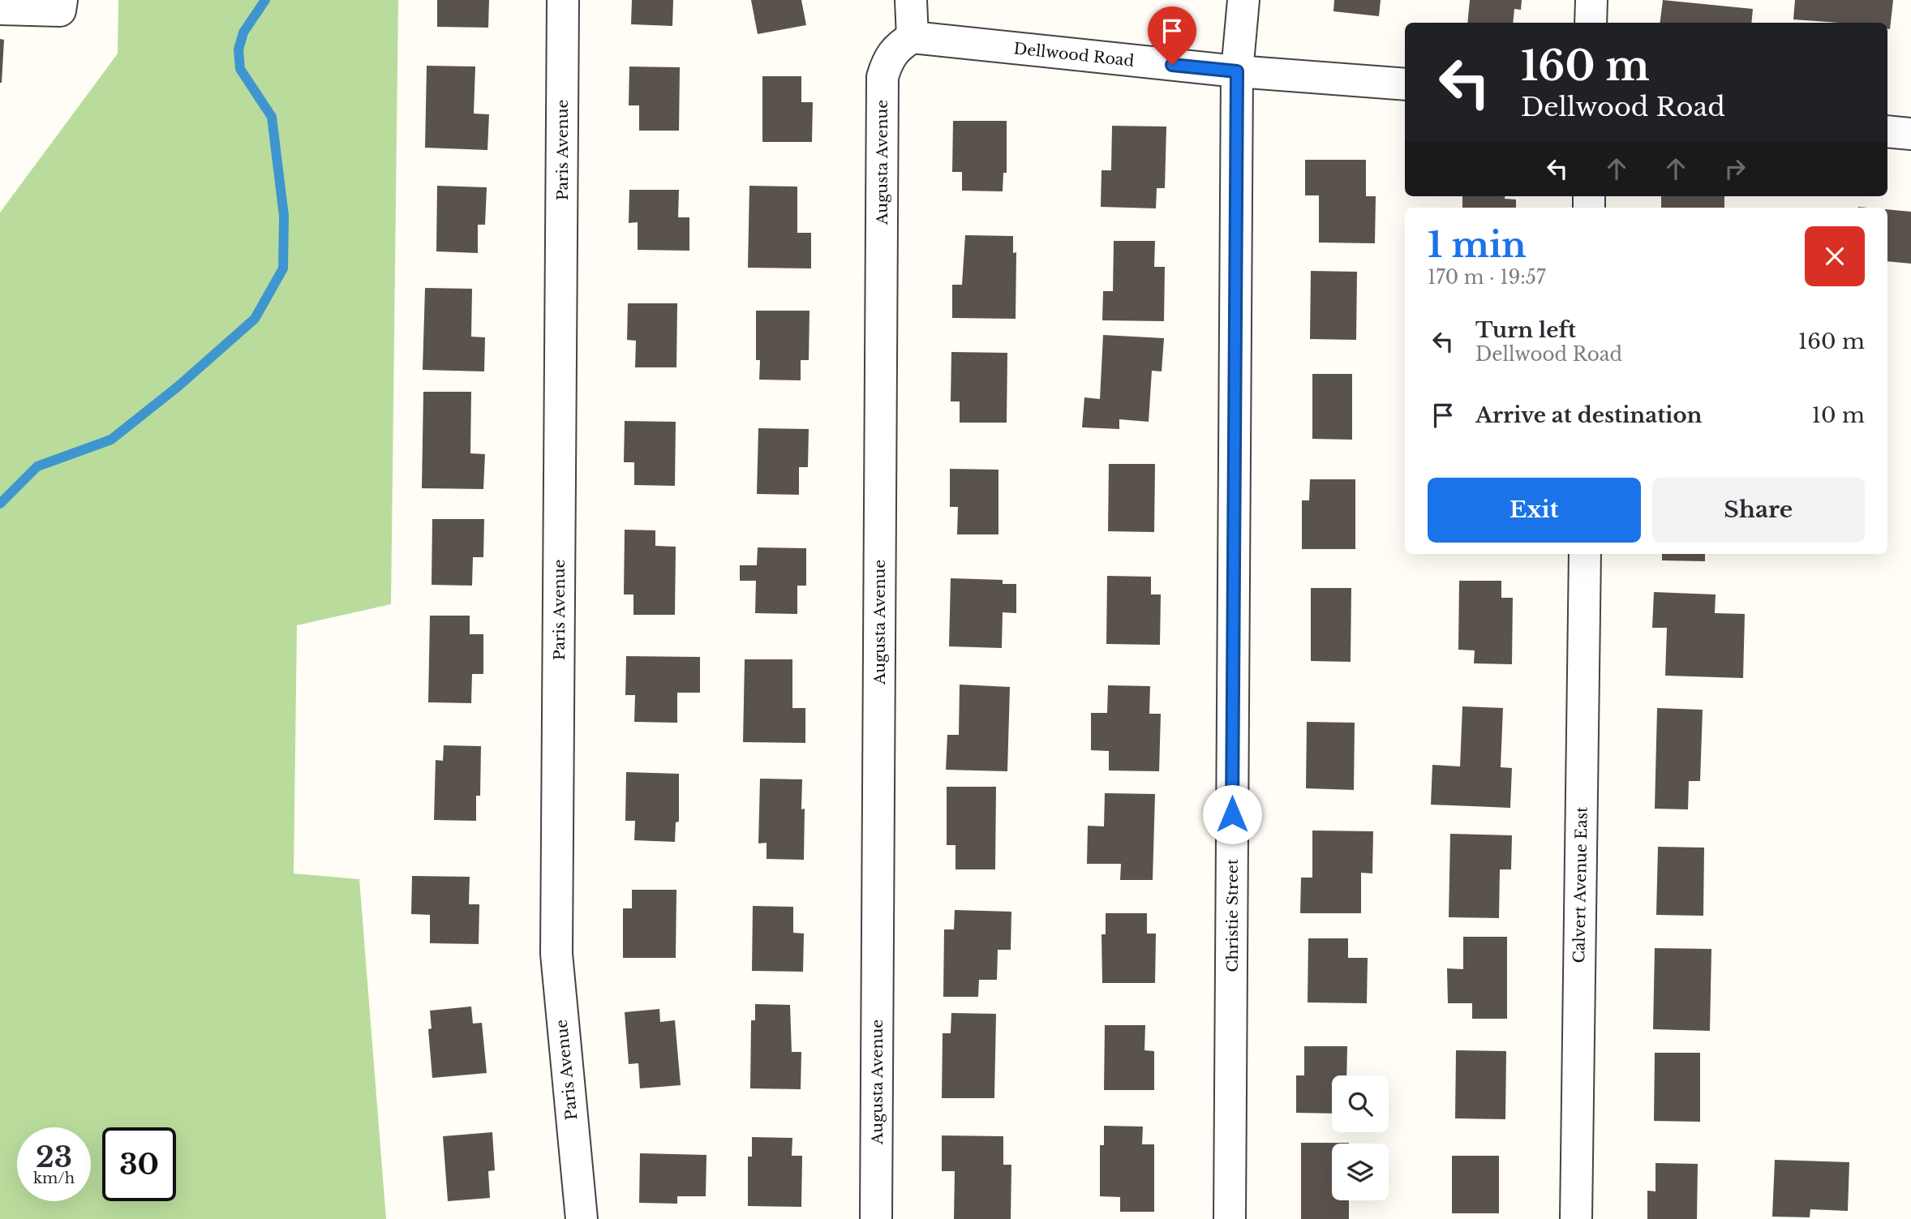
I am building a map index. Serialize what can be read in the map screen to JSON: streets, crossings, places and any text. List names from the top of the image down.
{
  "streets": {
    "street": [
      "Dellwood Road",
      "Paris Avenue",
      "Augusta Avenue",
      "Calvert Avenue East",
      "Christie Street"
    ]
  },
  "crossings": [
    ["Dellwood Road", "Augusta Avenue"],
    ["Dellwood Road", "Christie Street"]
  ],
  "page": {
    "turn": ["160 m", "Dellwood Road"],
    "heading": ["1 min", "170 m · 19:57"],
    "list": [
      {
        "name": "Turn left",
        "note": "Dellwood Road",
        "value": "160 m"
      },
      {
        "name": "Arrive at destination",
        "value": "10 m"
      }
    ],
    "buttons": ["Exit", "Share"],
    "speed": "23 km/h",
    "limit": "30"
  }
}
